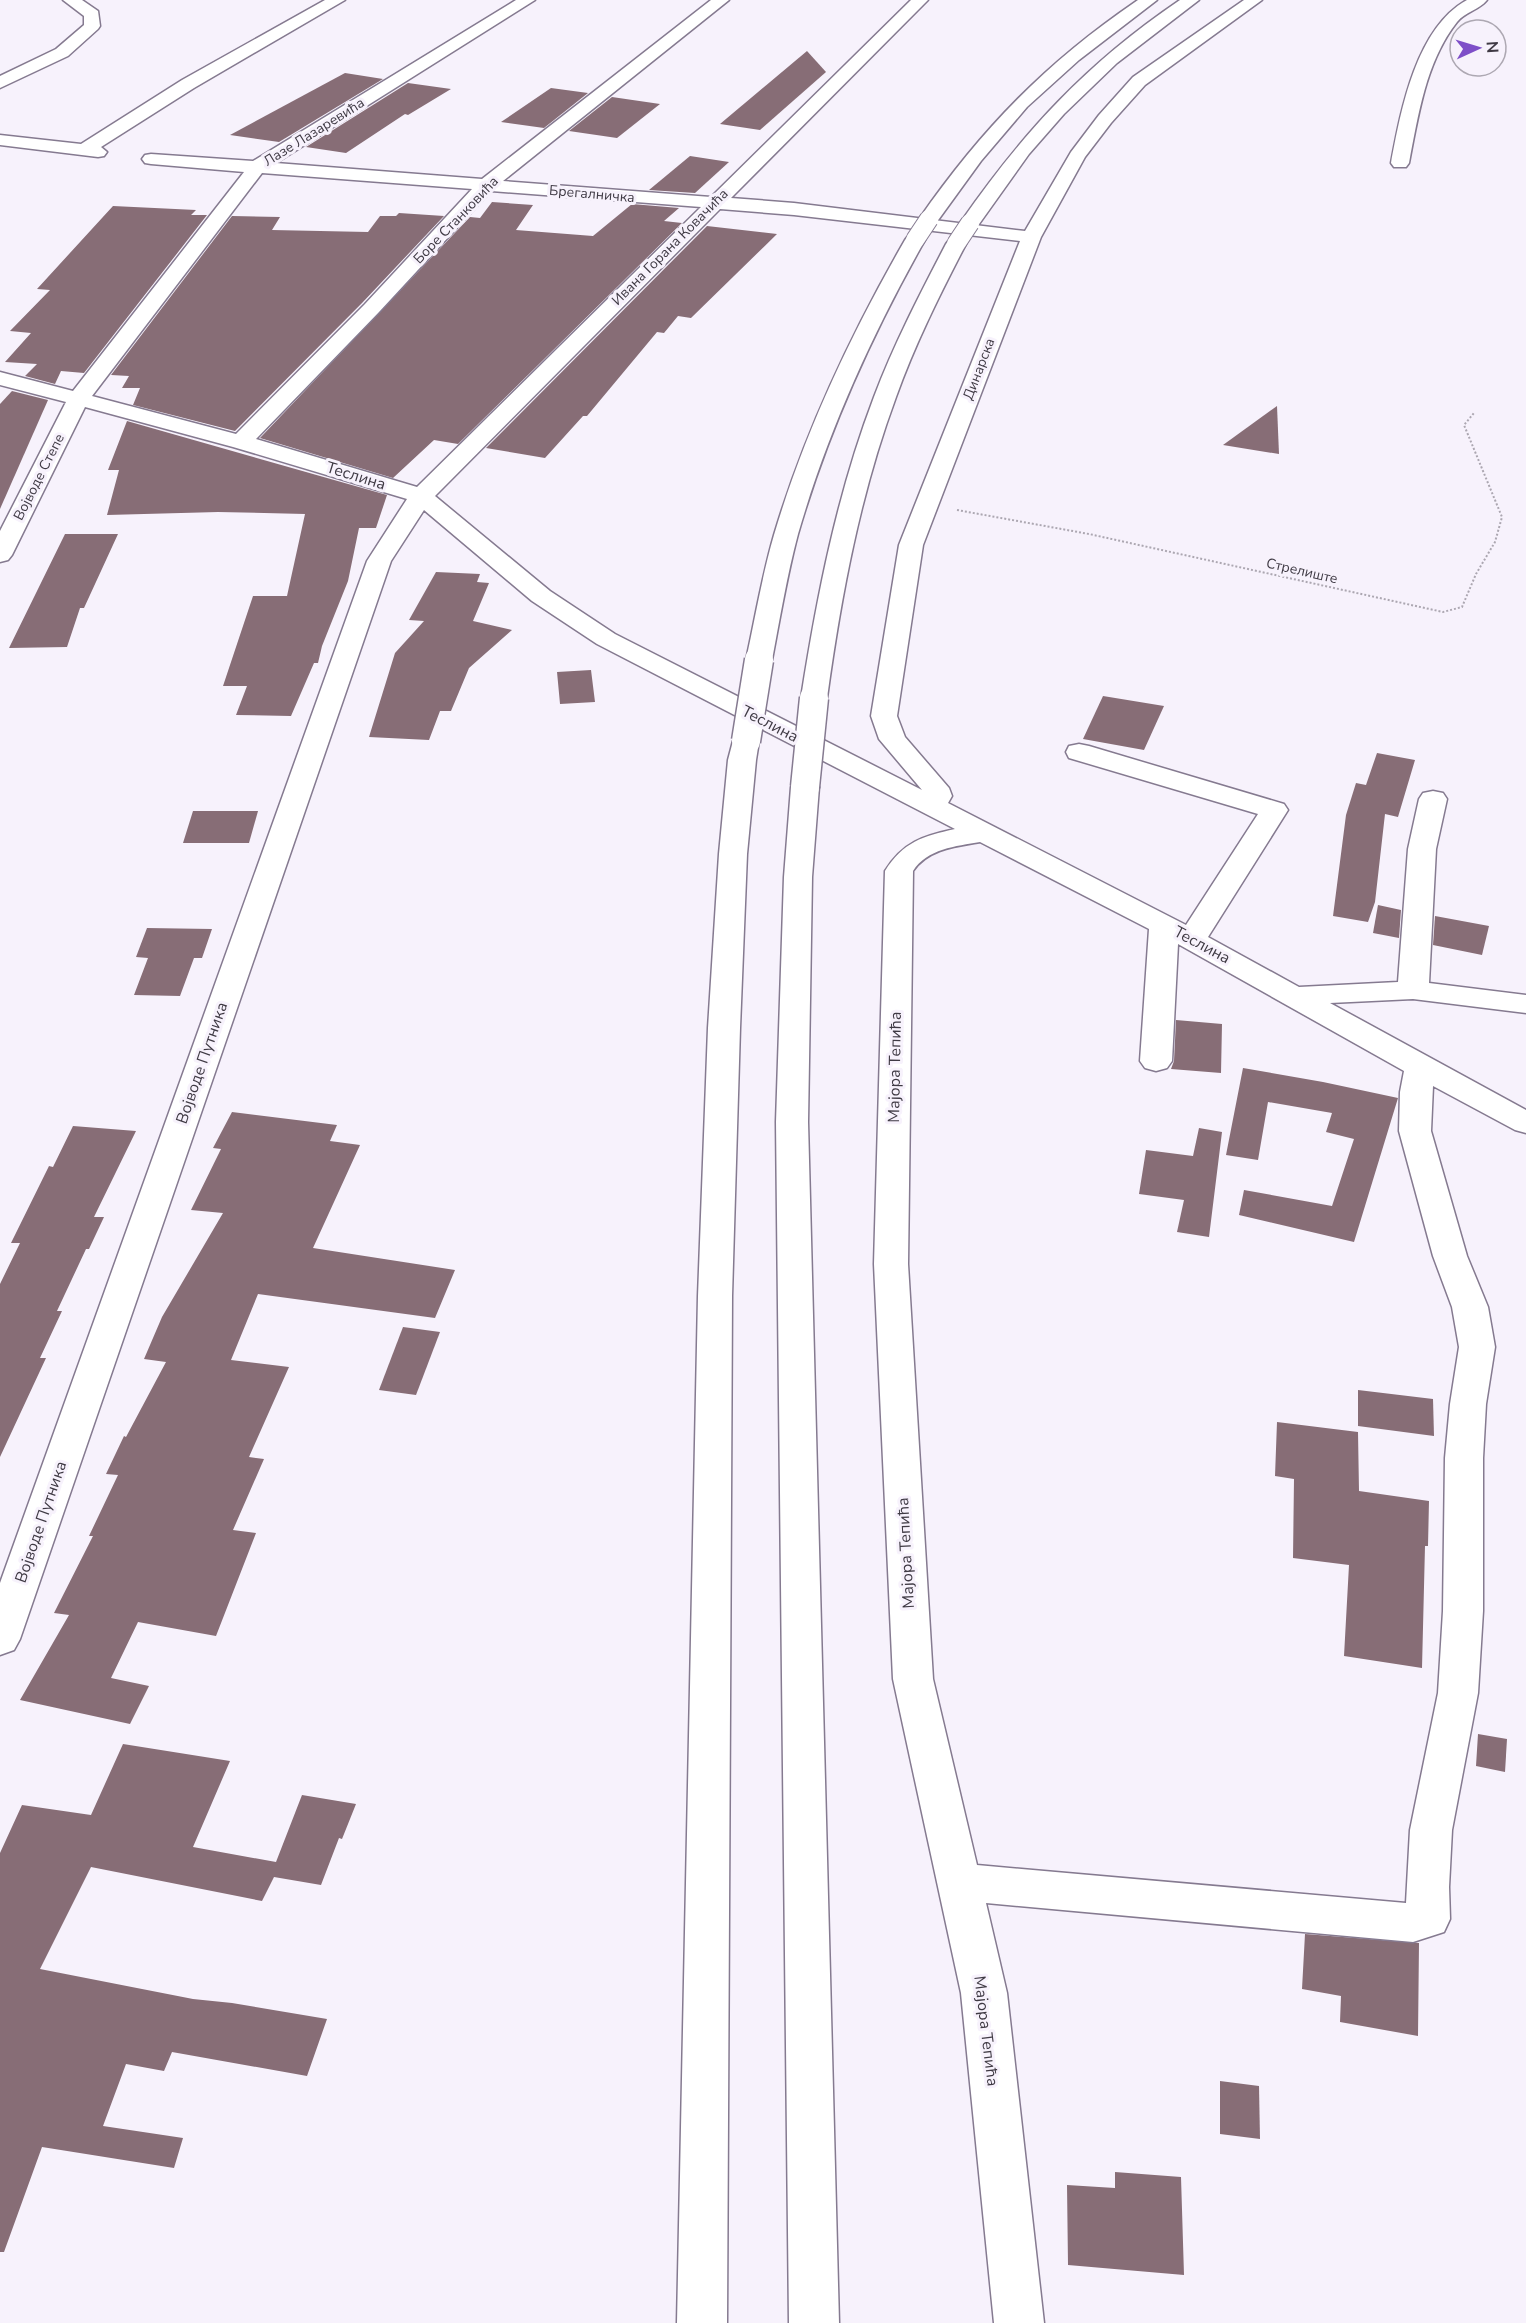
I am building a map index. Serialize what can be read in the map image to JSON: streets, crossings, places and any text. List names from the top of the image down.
{
  "streets": {
    "main road": [
      "Лазе Лазаревића",
      "Брегалничка",
      "Боре Станковића",
      "Ивана Горана Ковачића",
      "Динарска",
      "Теслина",
      "Војводе Степе",
      "Војводе Путника",
      "Мајора Тепића"
    ],
    "path": ["Стрелиште"]
  },
  "crossings": [
    ["Лазе Лазаревића", "Брегалничка"],
    ["Лазе Лазаревића", "Теслина"],
    ["Лазе Лазаревића", "Војводе Степе"],
    ["Брегалничка", "Боре Станковића"],
    ["Брегалничка", "Ивана Горана Ковачића"],
    ["Брегалничка", "Динарска"],
    ["Боре Станковића", "Теслина"],
    ["Ивана Горана Ковачића", "Теслина"],
    ["Ивана Горана Ковачића", "Војводе Путника"],
    ["Динарска", "Теслина"],
    ["Динарска", "Стрелиште"],
    ["Теслина", "Војводе Степе"],
    ["Теслина", "Војводе Путника"],
    ["Теслина", "Мајора Тепића"]
  ],
  "north": "right"
}
